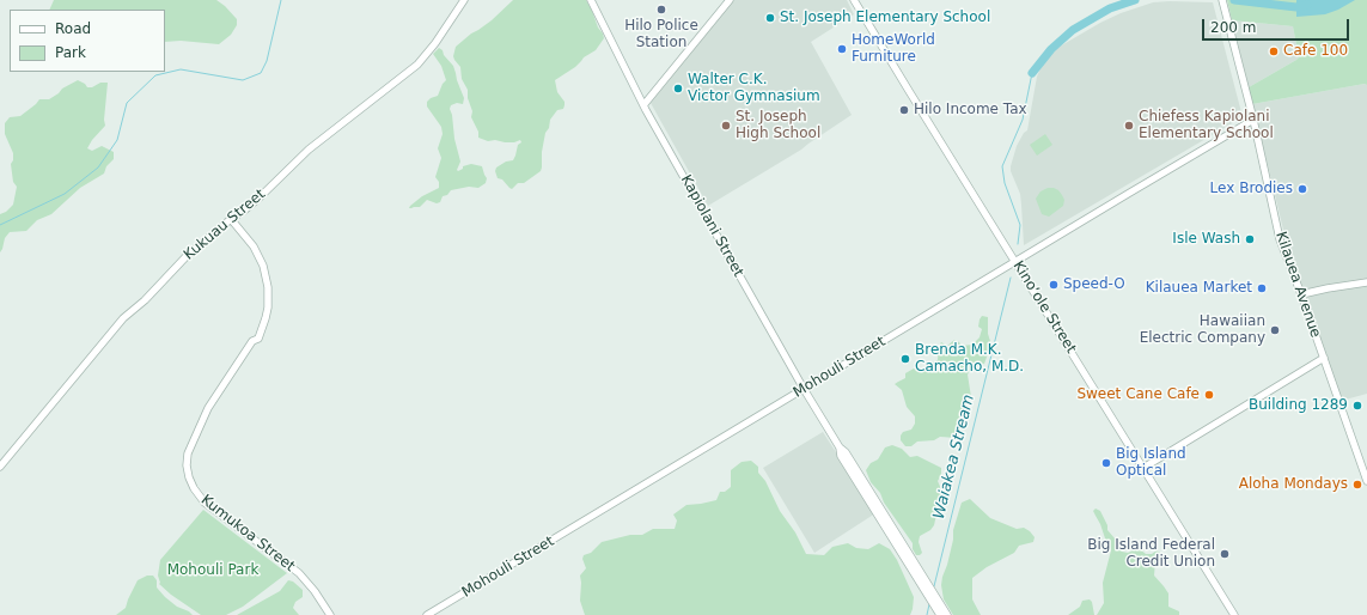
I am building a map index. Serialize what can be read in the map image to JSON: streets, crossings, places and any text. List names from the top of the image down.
{
  "streets": {
    "street": [
      "Kukuau Street",
      "Kapiolani Street",
      "Kilauea Avenue",
      "Kinoʻole Street",
      "Mohouli Street",
      "Kumukoa Street"
    ]
  },
  "crossings": [
    ["Kukuau Street", "Kumukoa Street"],
    ["Kapiolani Street", "Mohouli Street"],
    ["Kilauea Avenue", "Mohouli Street"],
    ["Kinoʻole Street", "Mohouli Street"]
  ],
  "water": ["Waiakea Stream"],
  "parks": ["Mohouli Park"],
  "places": [
    "Hilo Police Station",
    "St. Joseph Elementary School",
    "HomeWorld Furniture",
    "Cafe 100",
    "Walter C.K. Victor Gymnasium",
    "Hilo Income Tax",
    "St. Joseph High School",
    "Chiefess Kapiolani Elementary School",
    "Lex Brodies",
    "Isle Wash",
    "Speed-O",
    "Kilauea Market",
    "Hawaiian Electric Company",
    "Brenda M.K. Camacho, M.D.",
    "Sweet Cane Cafe",
    "Building 1289",
    "Big Island Optical",
    "Aloha Mondays",
    "Big Island Federal Credit Union"
  ],
  "legend": ["Road", "Park"],
  "scale_bar": "200 m"
}
